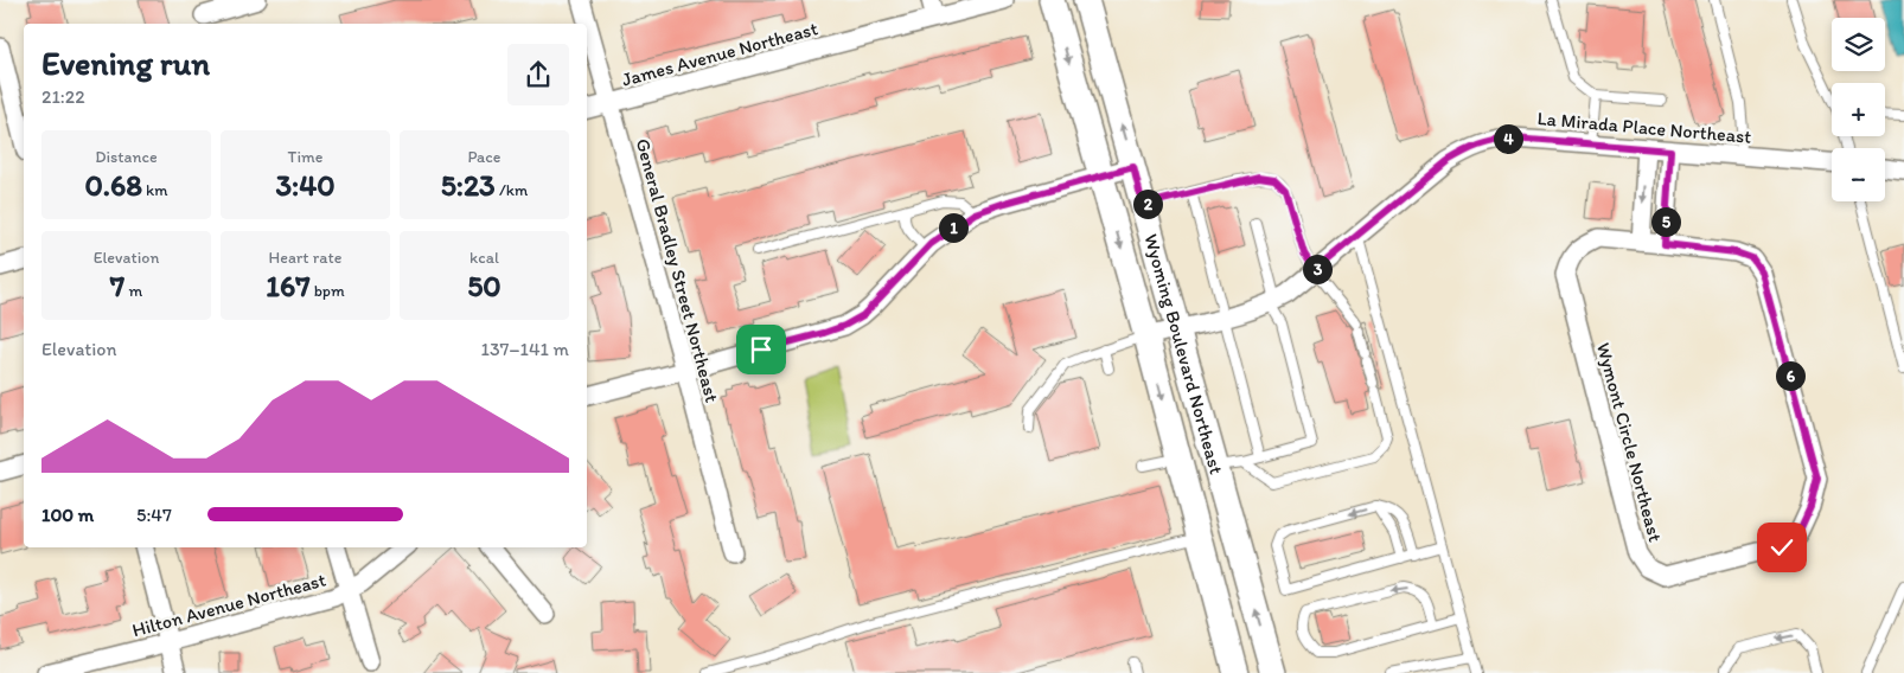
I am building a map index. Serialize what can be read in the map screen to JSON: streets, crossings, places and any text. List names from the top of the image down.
{
  "streets": {
    "main road": ["Wyoming Boulevard Northeast"],
    "street": [
      "James Avenue Northeast",
      "La Mirada Place Northeast",
      "General Bradley Street Northeast",
      "Wymont Circle Northeast",
      "Hilton Avenue Northeast"
    ]
  },
  "crossings": [
    ["James Avenue Northeast", "General Bradley Street Northeast"],
    ["La Mirada Place Northeast", "Wyoming Boulevard Northeast"]
  ],
  "page": {
    "map_buttons": ["+", "−"],
    "heading": ["Evening run", "21:22"],
    "pins": [
      "4",
      "2",
      "5",
      "1",
      "3",
      "6"
    ],
    "stats": [
      ["Distance", "0.68 km"],
      ["Time", "3:40"],
      ["Pace", "5:23 /km"],
      ["Elevation", "7 m"],
      ["Heart rate", "167 bpm"],
      ["kcal", "50"]
    ],
    "chart": ["Elevation", "137–141 m"],
    "list": [
      {
        "name": "100 m",
        "note": "5:47"
      }
    ]
  }
}
